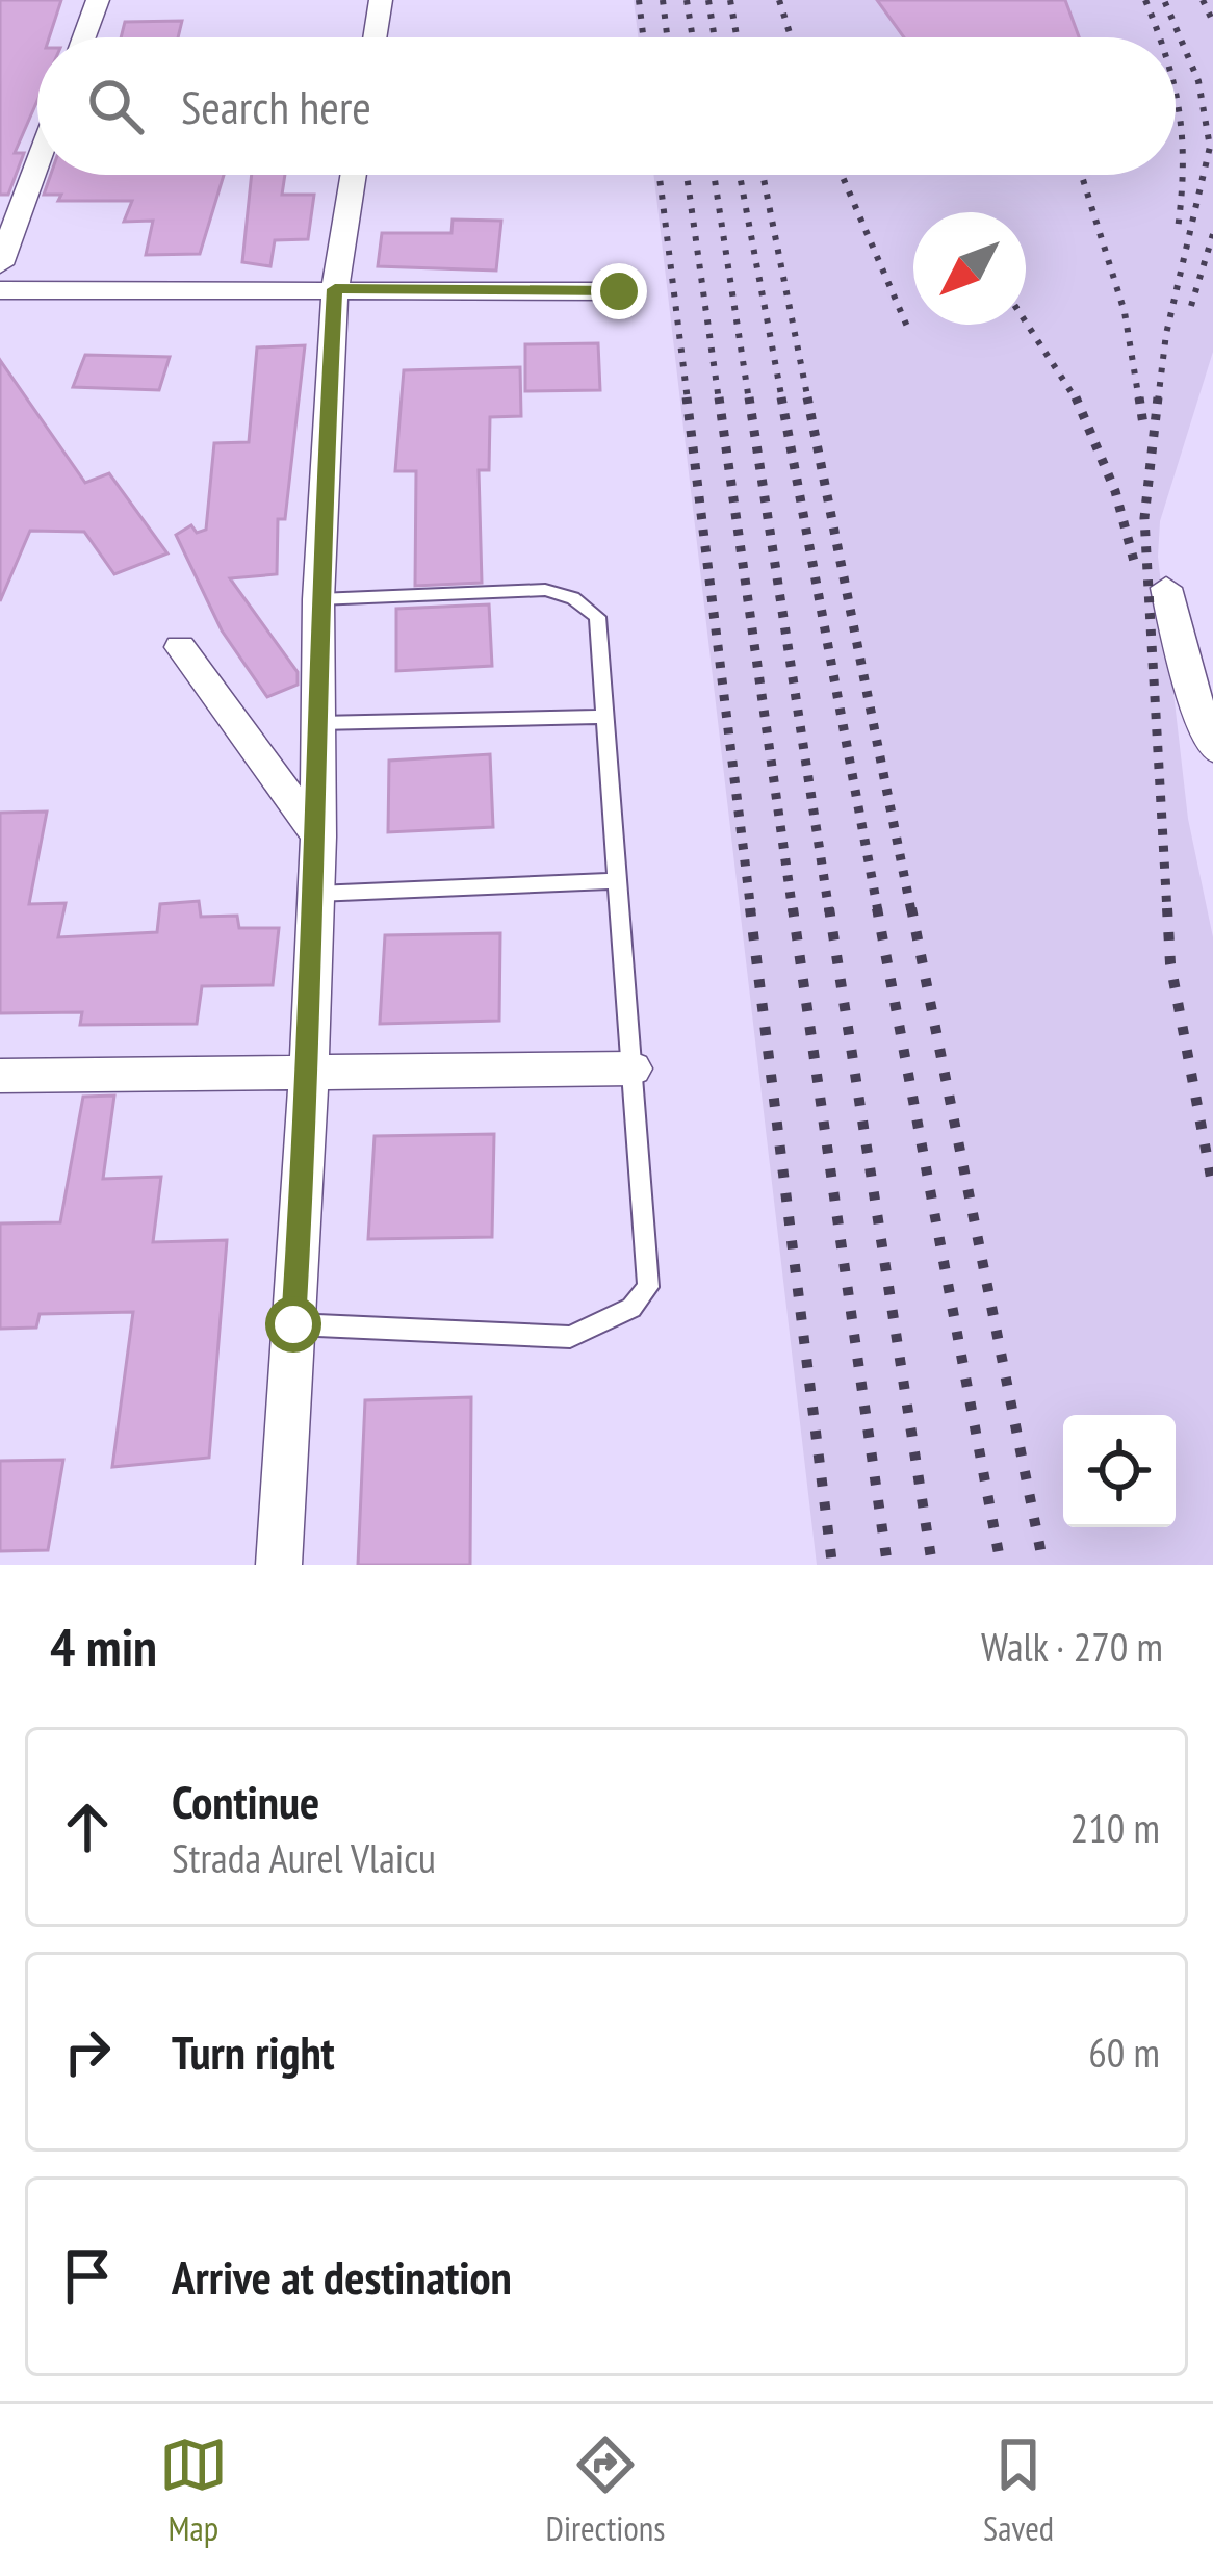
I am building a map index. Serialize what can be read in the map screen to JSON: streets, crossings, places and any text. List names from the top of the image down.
{
  "north": "bottom left",
  "page": {
    "search": "Search here",
    "heading": ["4 min", "Walk · 270 m"],
    "list": [
      ["Continue", "Strada Aurel Vlaicu", "210 m"],
      ["Turn right", "60 m"],
      "Arrive at destination"
    ],
    "nav": ["Map", "Directions", "Saved"]
  }
}
